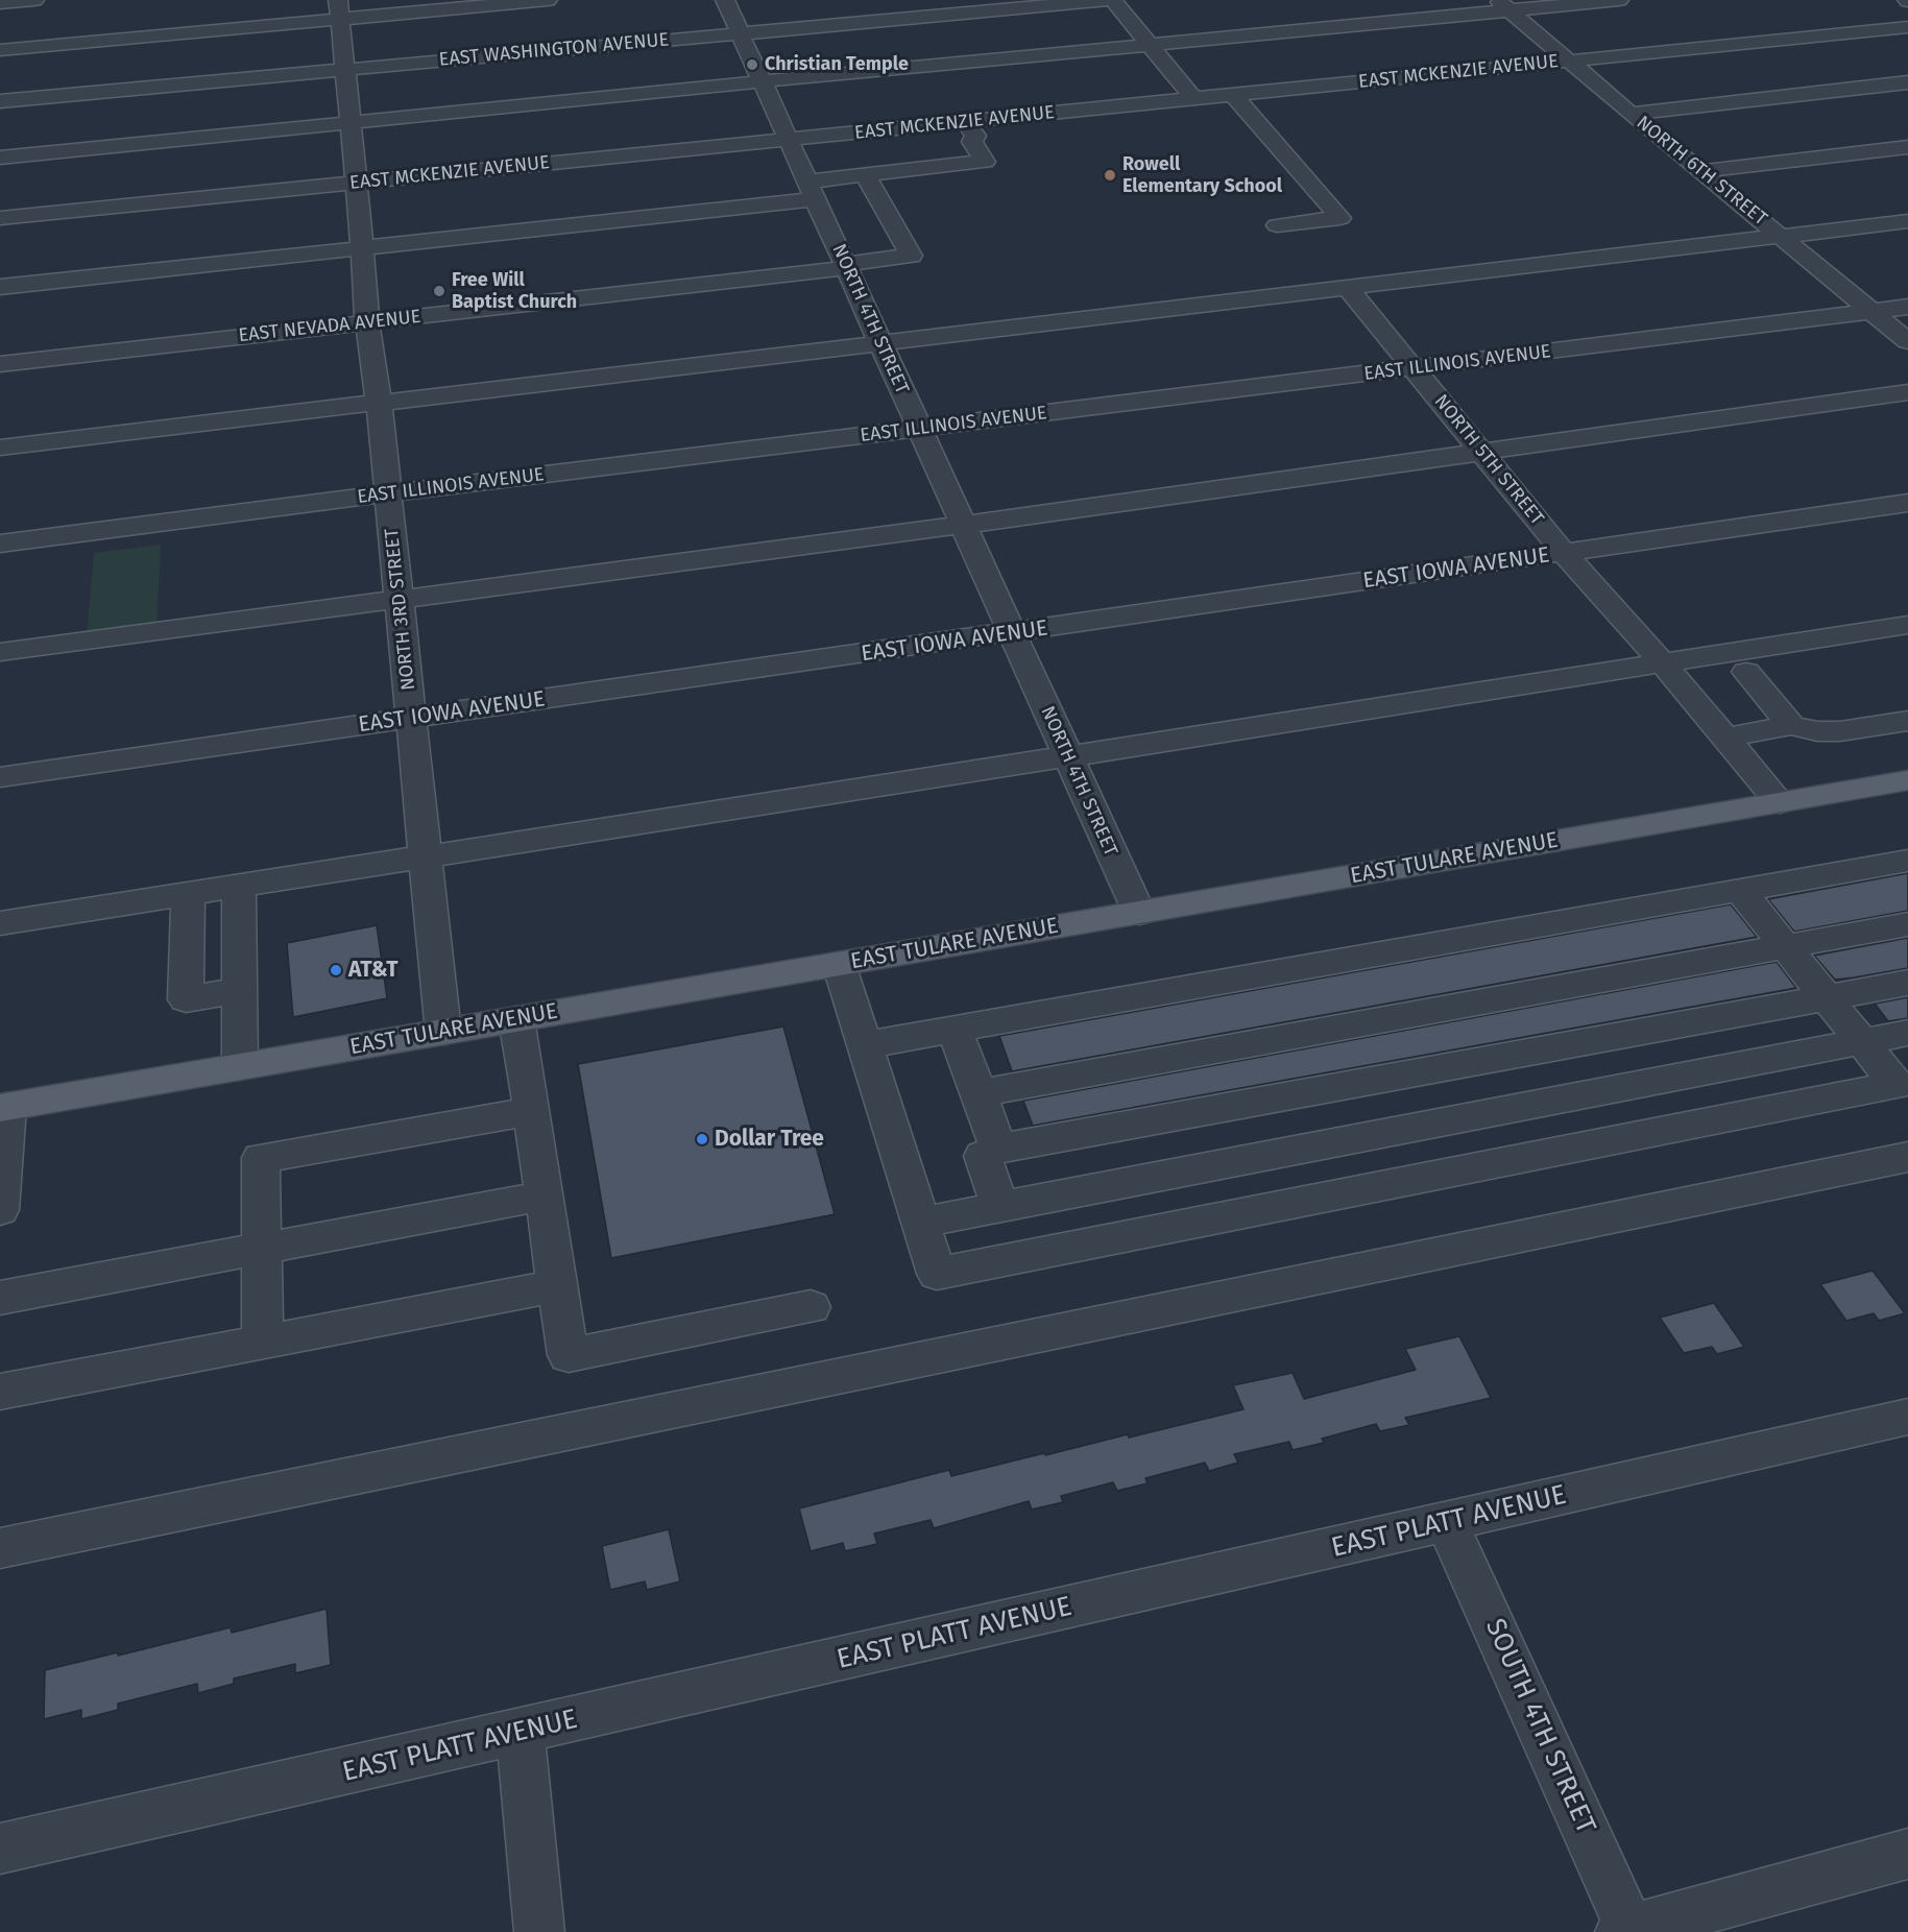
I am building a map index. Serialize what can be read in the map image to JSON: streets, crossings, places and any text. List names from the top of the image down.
{
  "streets": {
    "main road": ["EAST TULARE AVENUE"],
    "street": [
      "EAST WASHINGTON AVENUE",
      "EAST MCKENZIE AVENUE",
      "NORTH 6TH STREET",
      "NORTH 4TH STREET",
      "EAST NEVADA AVENUE",
      "EAST ILLINOIS AVENUE",
      "NORTH 5TH STREET",
      "EAST IOWA AVENUE",
      "NORTH 3RD STREET",
      "EAST PLATT AVENUE",
      "SOUTH 4TH STREET"
    ]
  },
  "crossings": [
    ["EAST WASHINGTON AVENUE", "NORTH 4TH STREET"],
    ["EAST WASHINGTON AVENUE", "NORTH 3RD STREET"],
    ["EAST MCKENZIE AVENUE", "NORTH 6TH STREET"],
    ["EAST MCKENZIE AVENUE", "NORTH 4TH STREET"],
    ["EAST MCKENZIE AVENUE", "NORTH 3RD STREET"],
    ["NORTH 6TH STREET", "EAST ILLINOIS AVENUE"],
    ["NORTH 4TH STREET", "EAST NEVADA AVENUE"],
    ["NORTH 4TH STREET", "EAST ILLINOIS AVENUE"],
    ["NORTH 4TH STREET", "EAST IOWA AVENUE"],
    ["NORTH 4TH STREET", "EAST TULARE AVENUE"],
    ["EAST NEVADA AVENUE", "NORTH 3RD STREET"],
    ["EAST ILLINOIS AVENUE", "NORTH 5TH STREET"],
    ["EAST ILLINOIS AVENUE", "NORTH 3RD STREET"],
    ["NORTH 5TH STREET", "EAST IOWA AVENUE"],
    ["NORTH 5TH STREET", "EAST TULARE AVENUE"],
    ["EAST IOWA AVENUE", "NORTH 3RD STREET"],
    ["NORTH 3RD STREET", "EAST TULARE AVENUE"],
    ["EAST PLATT AVENUE", "SOUTH 4TH STREET"]
  ],
  "places": [
    "Christian Temple",
    "Rowell Elementary School",
    "Free Will Baptist Church",
    "AT&T",
    "Dollar Tree"
  ]
}
